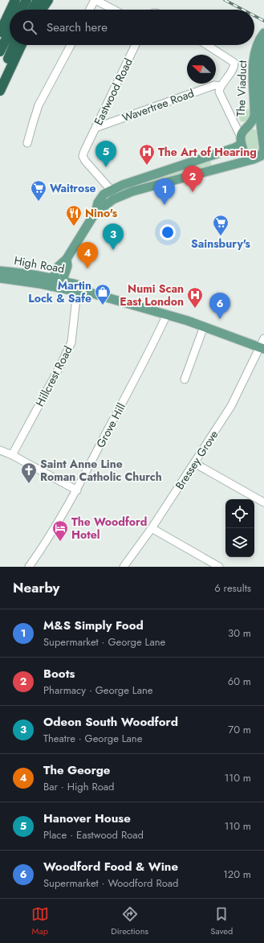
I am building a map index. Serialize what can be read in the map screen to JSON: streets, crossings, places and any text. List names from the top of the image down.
{
  "streets": {
    "main road": ["The Viaduct", "High Road"],
    "street": [
      "Eastwood Road",
      "Wavertree Road",
      "Hillcrest Road",
      "Grove Hill",
      "Bressey Grove"
    ]
  },
  "crossings": [
    ["Eastwood Road", "Wavertree Road"],
    ["High Road", "Hillcrest Road"],
    ["High Road", "Grove Hill"],
    ["High Road", "Bressey Grove"]
  ],
  "places": {
    "hospital": ["The Art of Hearing", "Numi Scan East London"],
    "supermarket": ["Waitrose", "Sainsbury's"],
    "restaurant": ["Nino's"],
    "shop": ["Martin Lock & Safe"],
    "church": ["Saint Anne Line Roman Catholic Church"],
    "hotel": ["The Woodford Hotel"]
  },
  "north": "left",
  "page": {
    "search": "Search here",
    "pins": [
      "5",
      "2",
      "1",
      "3",
      "4",
      "6"
    ],
    "heading": ["Nearby", "6 results"],
    "list": [
      {
        "mark": "1",
        "name": "M&S Simply Food",
        "note": "Supermarket · George Lane",
        "value": "30 m"
      },
      {
        "mark": "2",
        "name": "Boots",
        "note": "Pharmacy · George Lane",
        "value": "60 m"
      },
      {
        "mark": "3",
        "name": "Odeon South Woodford",
        "note": "Theatre · George Lane",
        "value": "70 m"
      },
      {
        "mark": "4",
        "name": "The George",
        "note": "Bar · High Road",
        "value": "110 m"
      },
      {
        "mark": "5",
        "name": "Hanover House",
        "note": "Place · Eastwood Road",
        "value": "110 m"
      },
      {
        "mark": "6",
        "name": "Woodford Food & Wine",
        "note": "Supermarket · Woodford Road",
        "value": "120 m"
      }
    ],
    "nav": ["Map", "Directions", "Saved"]
  }
}
